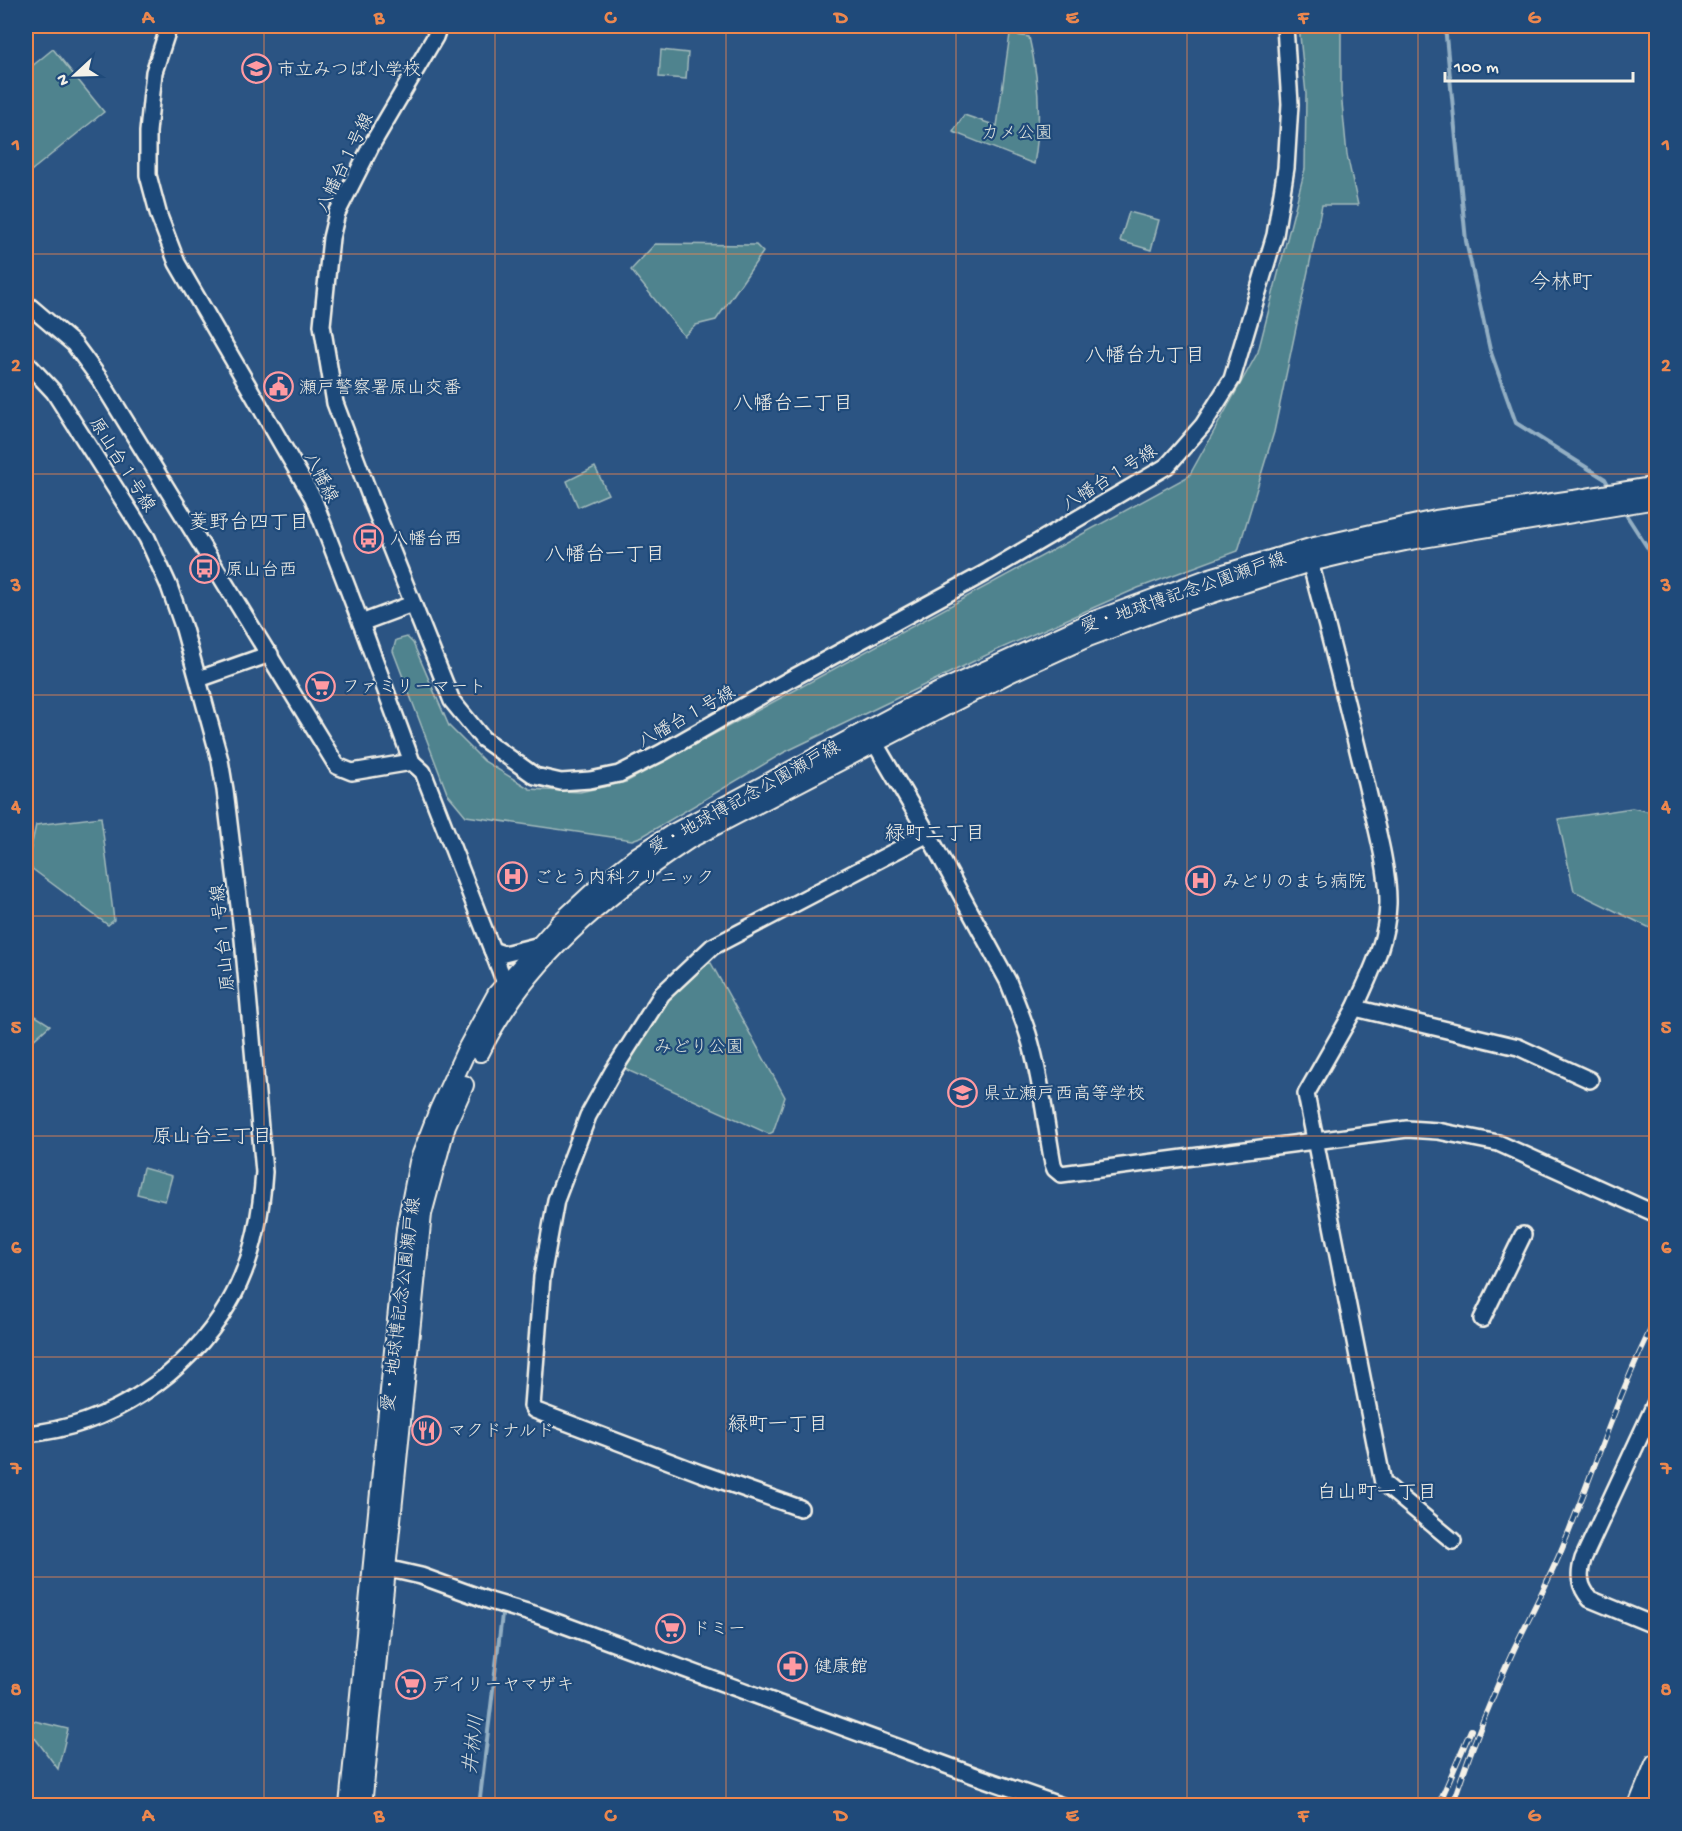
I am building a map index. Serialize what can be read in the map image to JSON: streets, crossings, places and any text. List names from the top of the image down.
{
  "streets": {
    "main road": ["愛・地球博記念公園瀬戸線"],
    "street": ["八幡台１号線", "原山台１号線", "八幡線"]
  },
  "crossings": [
    ["八幡線", "愛・地球博記念公園瀬戸線"]
  ],
  "districts": [
    "今林町",
    "八幡台九丁目",
    "八幡台二丁目",
    "菱野台四丁目",
    "八幡台一丁目",
    "緑町二丁目",
    "原山台三丁目",
    "緑町一丁目",
    "白山町一丁目"
  ],
  "water": ["井林川"],
  "parks": ["カメ公園", "みどり公園"],
  "places": {
    "school or university": ["市立みつば小学校", "県立瀬戸西高等学校"],
    "public building": ["瀬戸警察署原山交番"],
    "bus stop": ["八幡台西", "原山台西"],
    "supermarket": ["ファミリーマート", "ドミー", "デイリーヤマザキ"],
    "hospital": ["ごとう内科クリニック", "みどりのまち病院"],
    "restaurant": ["マクドナルド"],
    "pharmacy": ["健康館"]
  },
  "scale_bar": "100 m",
  "north": "left",
  "grid": {
    "columns": [
      "A",
      "B",
      "C",
      "D",
      "E",
      "F",
      "G"
    ],
    "rows": [
      "1",
      "2",
      "3",
      "4",
      "5",
      "6",
      "7",
      "8"
    ]
  }
}
